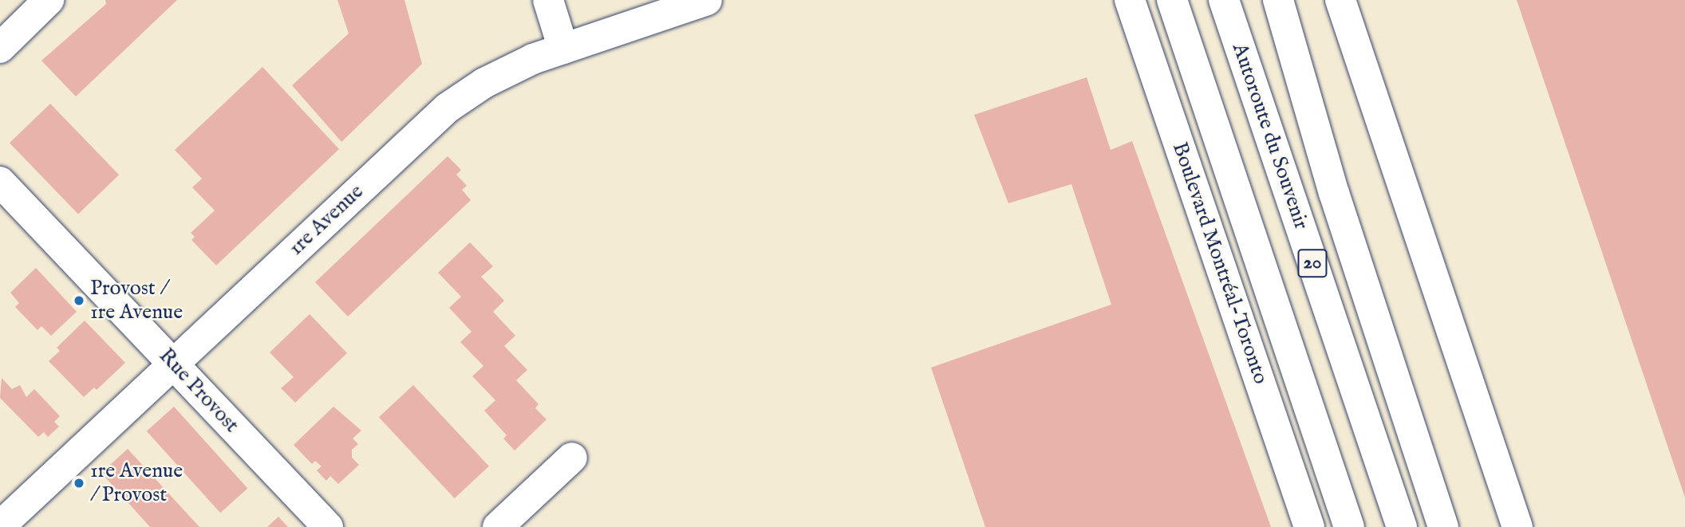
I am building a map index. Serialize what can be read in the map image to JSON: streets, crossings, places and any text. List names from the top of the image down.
{
  "streets": {
    "main road": [
      "Autoroute du Souvenir",
      "1re Avenue",
      "Boulevard Montréal-Toronto",
      "20",
      "Rue Provost"
    ]
  },
  "crossings": [
    ["1re Avenue", "Rue Provost"]
  ],
  "places": ["Provost / 1re Avenue", "1re Avenue / Provost"]
}
